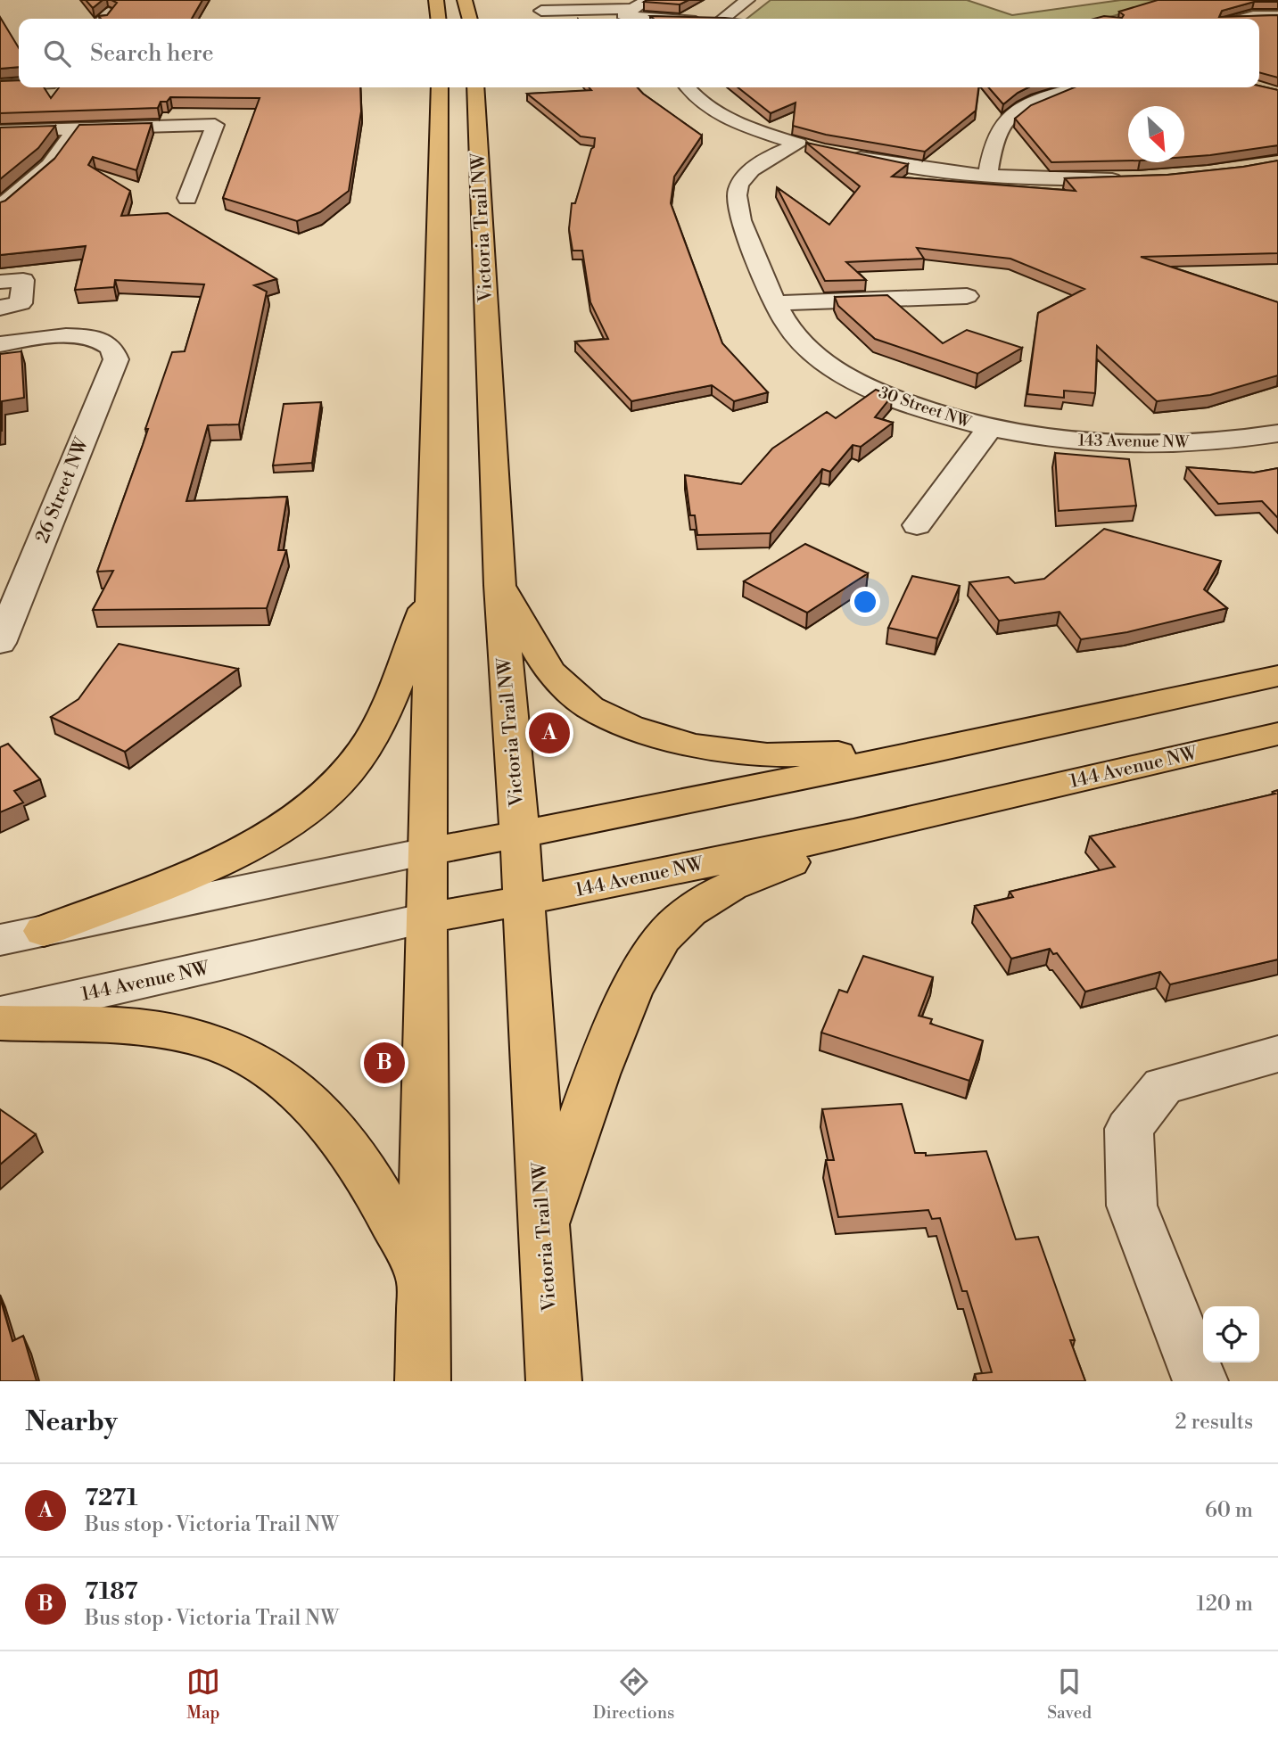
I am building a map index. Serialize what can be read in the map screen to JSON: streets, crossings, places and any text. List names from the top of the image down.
{
  "streets": {
    "main road": ["Victoria Trail NW", "144 Avenue NW"],
    "street": ["30 Street NW", "143 Avenue NW", "26 Street NW"]
  },
  "crossings": [
    ["Victoria Trail NW", "144 Avenue NW"],
    ["30 Street NW", "143 Avenue NW"]
  ],
  "north": "bottom right",
  "page": {
    "search": "Search here",
    "pins": ["A", "B"],
    "heading": ["Nearby", "2 results"],
    "list": [
      {
        "mark": "A",
        "name": "7271",
        "note": "Bus stop · Victoria Trail NW",
        "value": "60 m"
      },
      {
        "mark": "B",
        "name": "7187",
        "note": "Bus stop · Victoria Trail NW",
        "value": "120 m"
      }
    ],
    "nav": ["Map", "Directions", "Saved"]
  }
}
